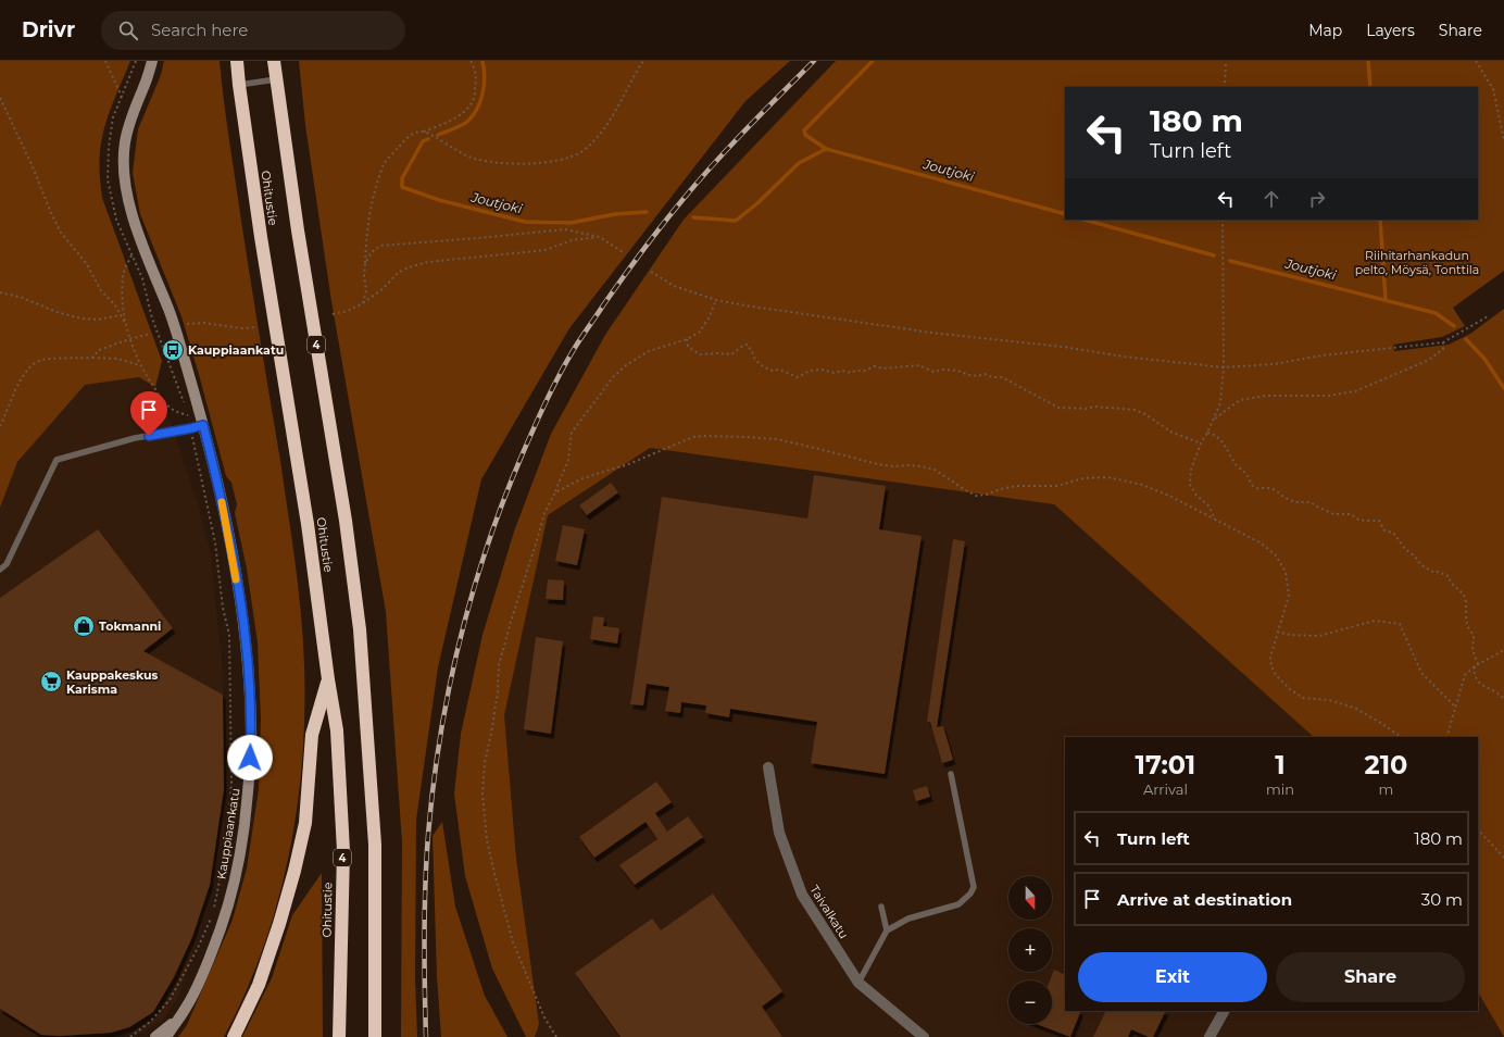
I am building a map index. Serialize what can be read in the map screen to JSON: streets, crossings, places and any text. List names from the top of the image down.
{
  "streets": {
    "highway": ["Ohitustie", "4"],
    "street": ["Kauppiaankatu", "Taivalkatu"]
  },
  "water": ["Joutjoki"],
  "parks": ["Riihitarhankadun pelto, Möysä, Tonttila"],
  "places": {
    "bus stop": ["Kauppiaankatu"],
    "shop": ["Tokmanni"],
    "supermarket": ["Kauppakeskus Karisma"]
  },
  "north": "bottom",
  "page": {
    "header": "Drivr",
    "search": "Search here",
    "nav": ["Map", "Layers", "Share"],
    "turn": ["180 m", "Turn left"],
    "eta": [
      "17:01",
      "Arrival",
      "1",
      "min",
      "210",
      "m"
    ],
    "list": [
      {
        "name": "Turn left",
        "value": "180 m"
      },
      {
        "name": "Arrive at destination",
        "value": "30 m"
      }
    ],
    "map_buttons": ["+", "−"],
    "buttons": ["Exit", "Share"]
  }
}
